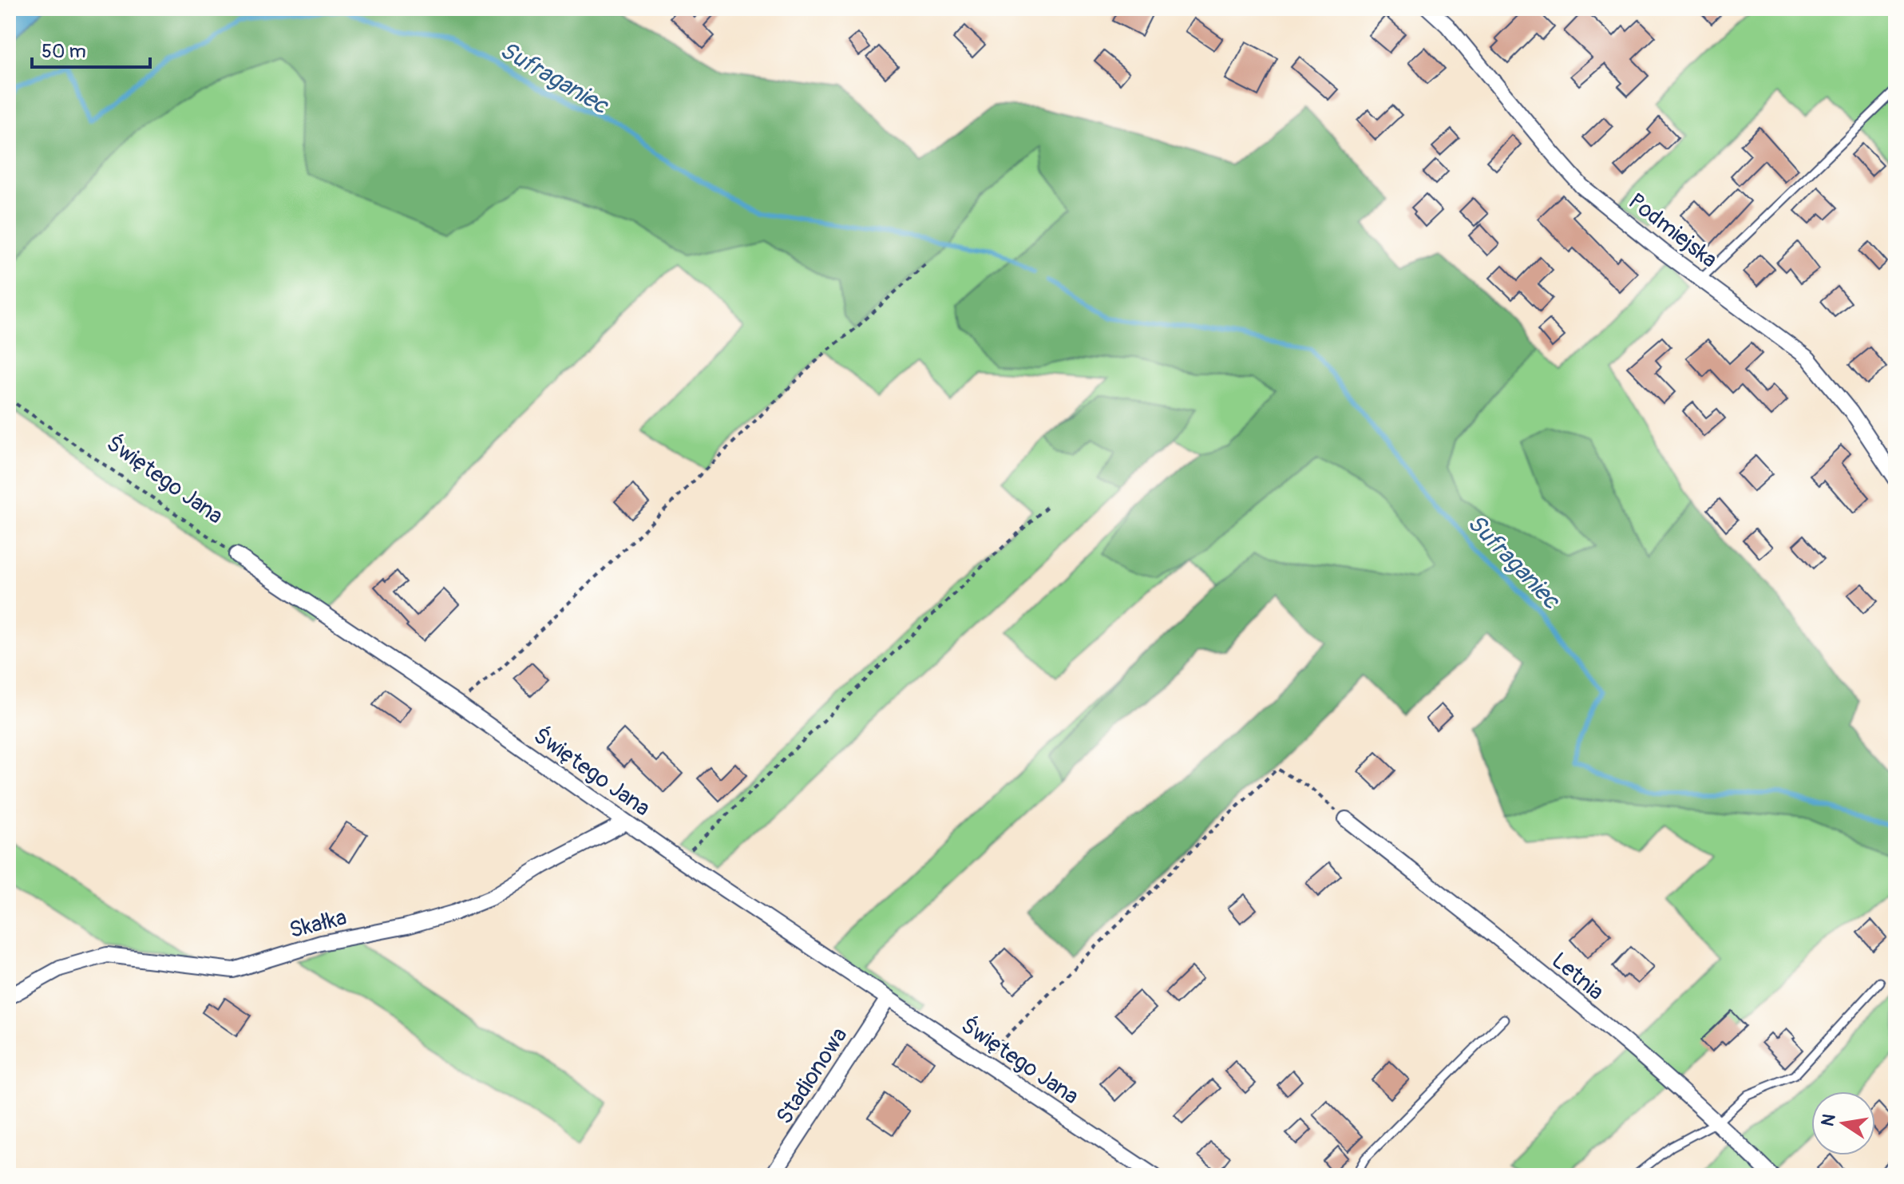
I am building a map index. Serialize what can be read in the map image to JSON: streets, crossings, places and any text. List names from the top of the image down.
{
  "streets": {
    "street": [
      "Podmiejska",
      "Świętego Jana",
      "Skałka",
      "Letnia",
      "Stadionowa"
    ]
  },
  "crossings": [
    ["Świętego Jana", "Skałka"],
    ["Świętego Jana", "Stadionowa"]
  ],
  "water": ["Sufraganiec"],
  "scale_bar": "50 m",
  "north": "left"
}
